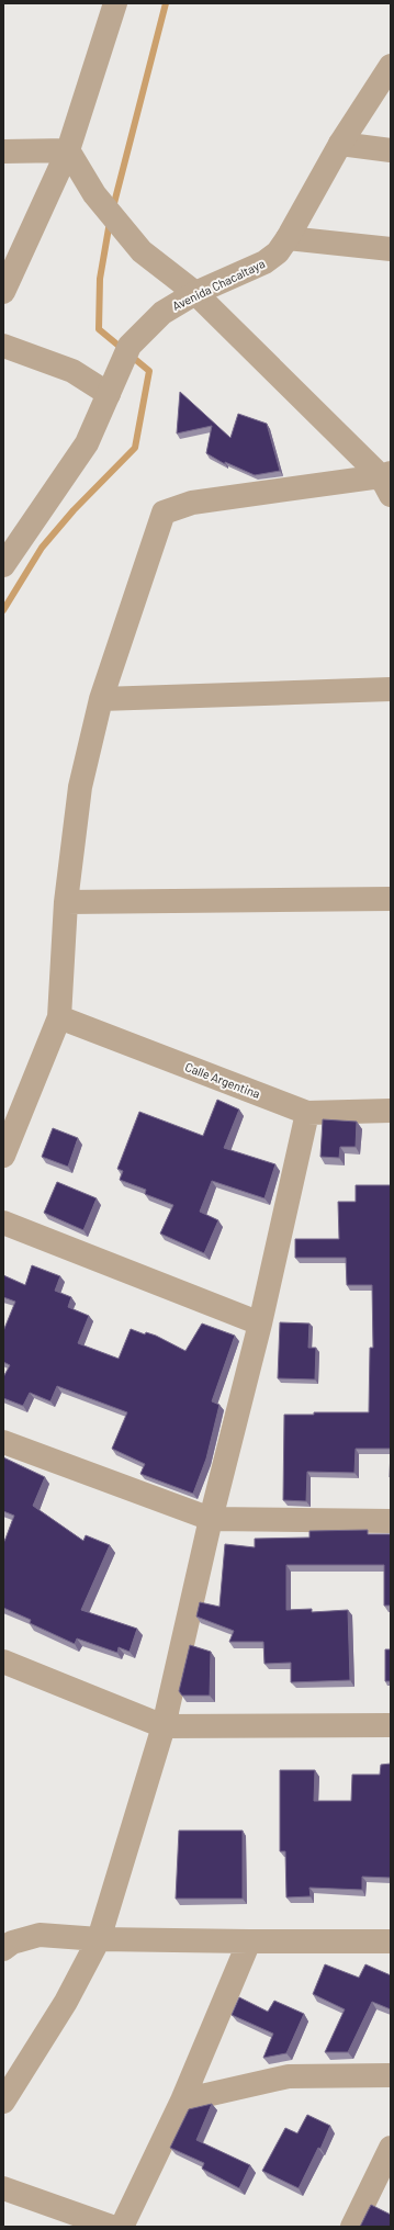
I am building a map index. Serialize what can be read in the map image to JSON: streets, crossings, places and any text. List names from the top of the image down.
{
  "streets": {
    "street": ["Avenida Chacaltaya", "Calle Argentina"]
  }
}
